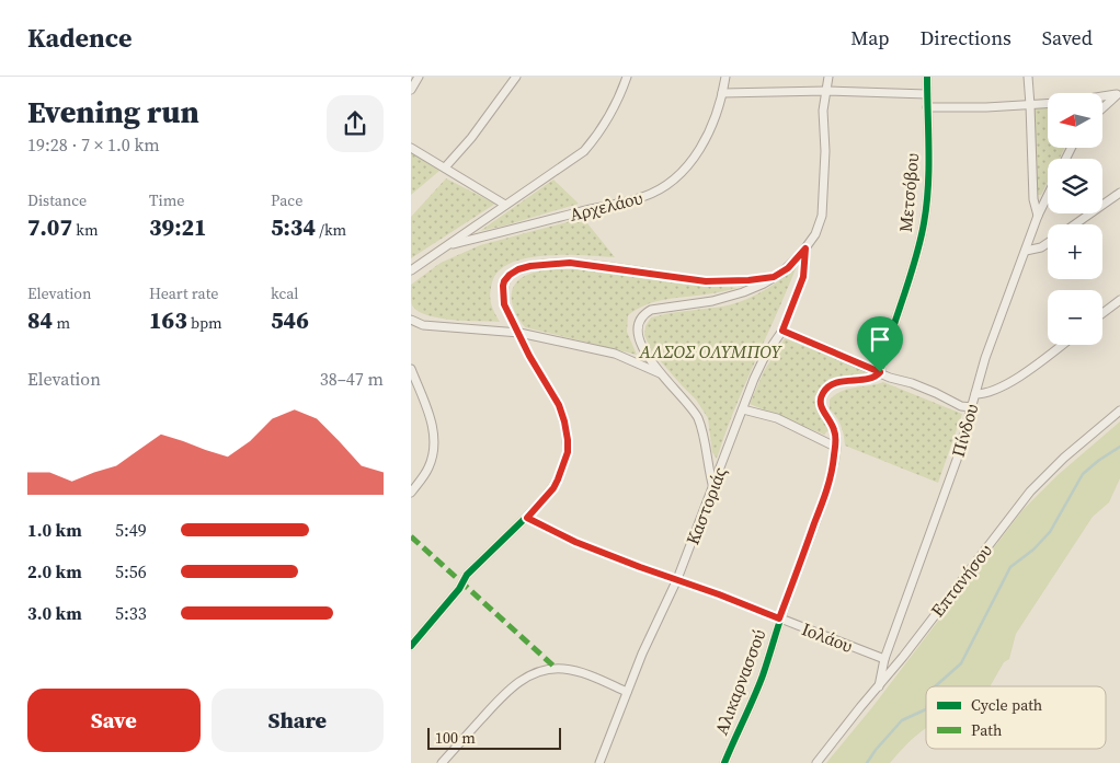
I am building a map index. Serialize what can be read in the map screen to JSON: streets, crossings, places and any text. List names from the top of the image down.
{
  "streets": {
    "street": [
      "Μετσόβου",
      "Αρχελάου",
      "Πίνδου",
      "Καστοριάς",
      "Επτανήσου",
      "Ιολάου",
      "Αλικαρνασσού"
    ]
  },
  "crossings": [
    ["Μετσόβου", "Αλικαρνασσού"],
    ["Πίνδου", "Επτανήσου"],
    ["Πίνδου", "Ιολάου"],
    ["Καστοριάς", "Ιολάου"],
    ["Ιολάου", "Αλικαρνασσού"]
  ],
  "parks": ["ΑΛΣΟΣ ΟΛΥΜΠΟΥ"],
  "legend": ["Cycle path", "Path"],
  "scale_bar": "100 m",
  "north": "left",
  "page": {
    "header": "Kadence",
    "nav": ["Map", "Directions", "Saved"],
    "heading": ["Evening run", "19:28 · 7 × 1.0 km"],
    "map_buttons": ["+", "−"],
    "stats": [
      ["Distance", "7.07 km"],
      ["Time", "39:21"],
      ["Pace", "5:34 /km"],
      ["Elevation", "84 m"],
      ["Heart rate", "163 bpm"],
      ["kcal", "546"]
    ],
    "chart": ["Elevation", "38–47 m"],
    "list": [
      {
        "name": "1.0 km",
        "note": "5:49"
      },
      {
        "name": "2.0 km",
        "note": "5:56"
      },
      {
        "name": "3.0 km",
        "note": "5:33"
      }
    ],
    "buttons": ["Save", "Share"],
    "scale": "100 m"
  }
}
